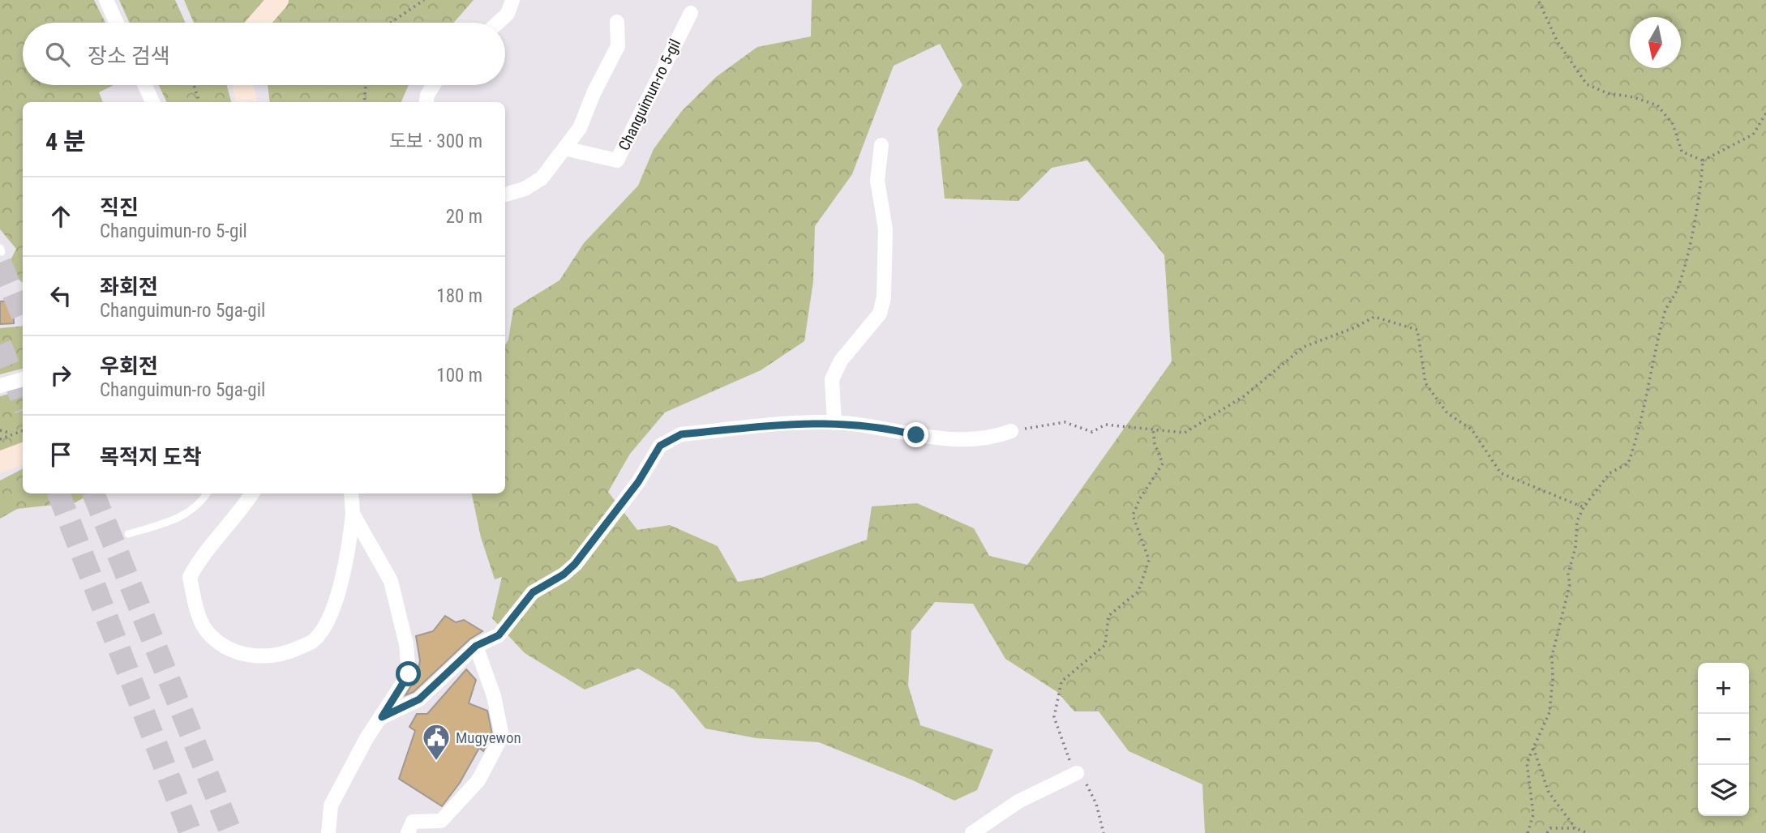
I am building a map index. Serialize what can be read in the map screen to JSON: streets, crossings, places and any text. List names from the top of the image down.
{
  "streets": {
    "street": ["Changuimun-ro 5-gil"]
  },
  "places": {
    "public building": ["Mugyewon"]
  },
  "north": "bottom",
  "page": {
    "search": "장소 검색",
    "heading": ["4 분", "도보 · 300 m"],
    "list": [
      ["직진", "Changuimun-ro 5-gil", "20 m"],
      ["좌회전", "Changuimun-ro 5ga-gil", "180 m"],
      ["우회전", "Changuimun-ro 5ga-gil", "100 m"],
      "목적지 도착"
    ],
    "map_buttons": ["+", "−"]
  }
}
